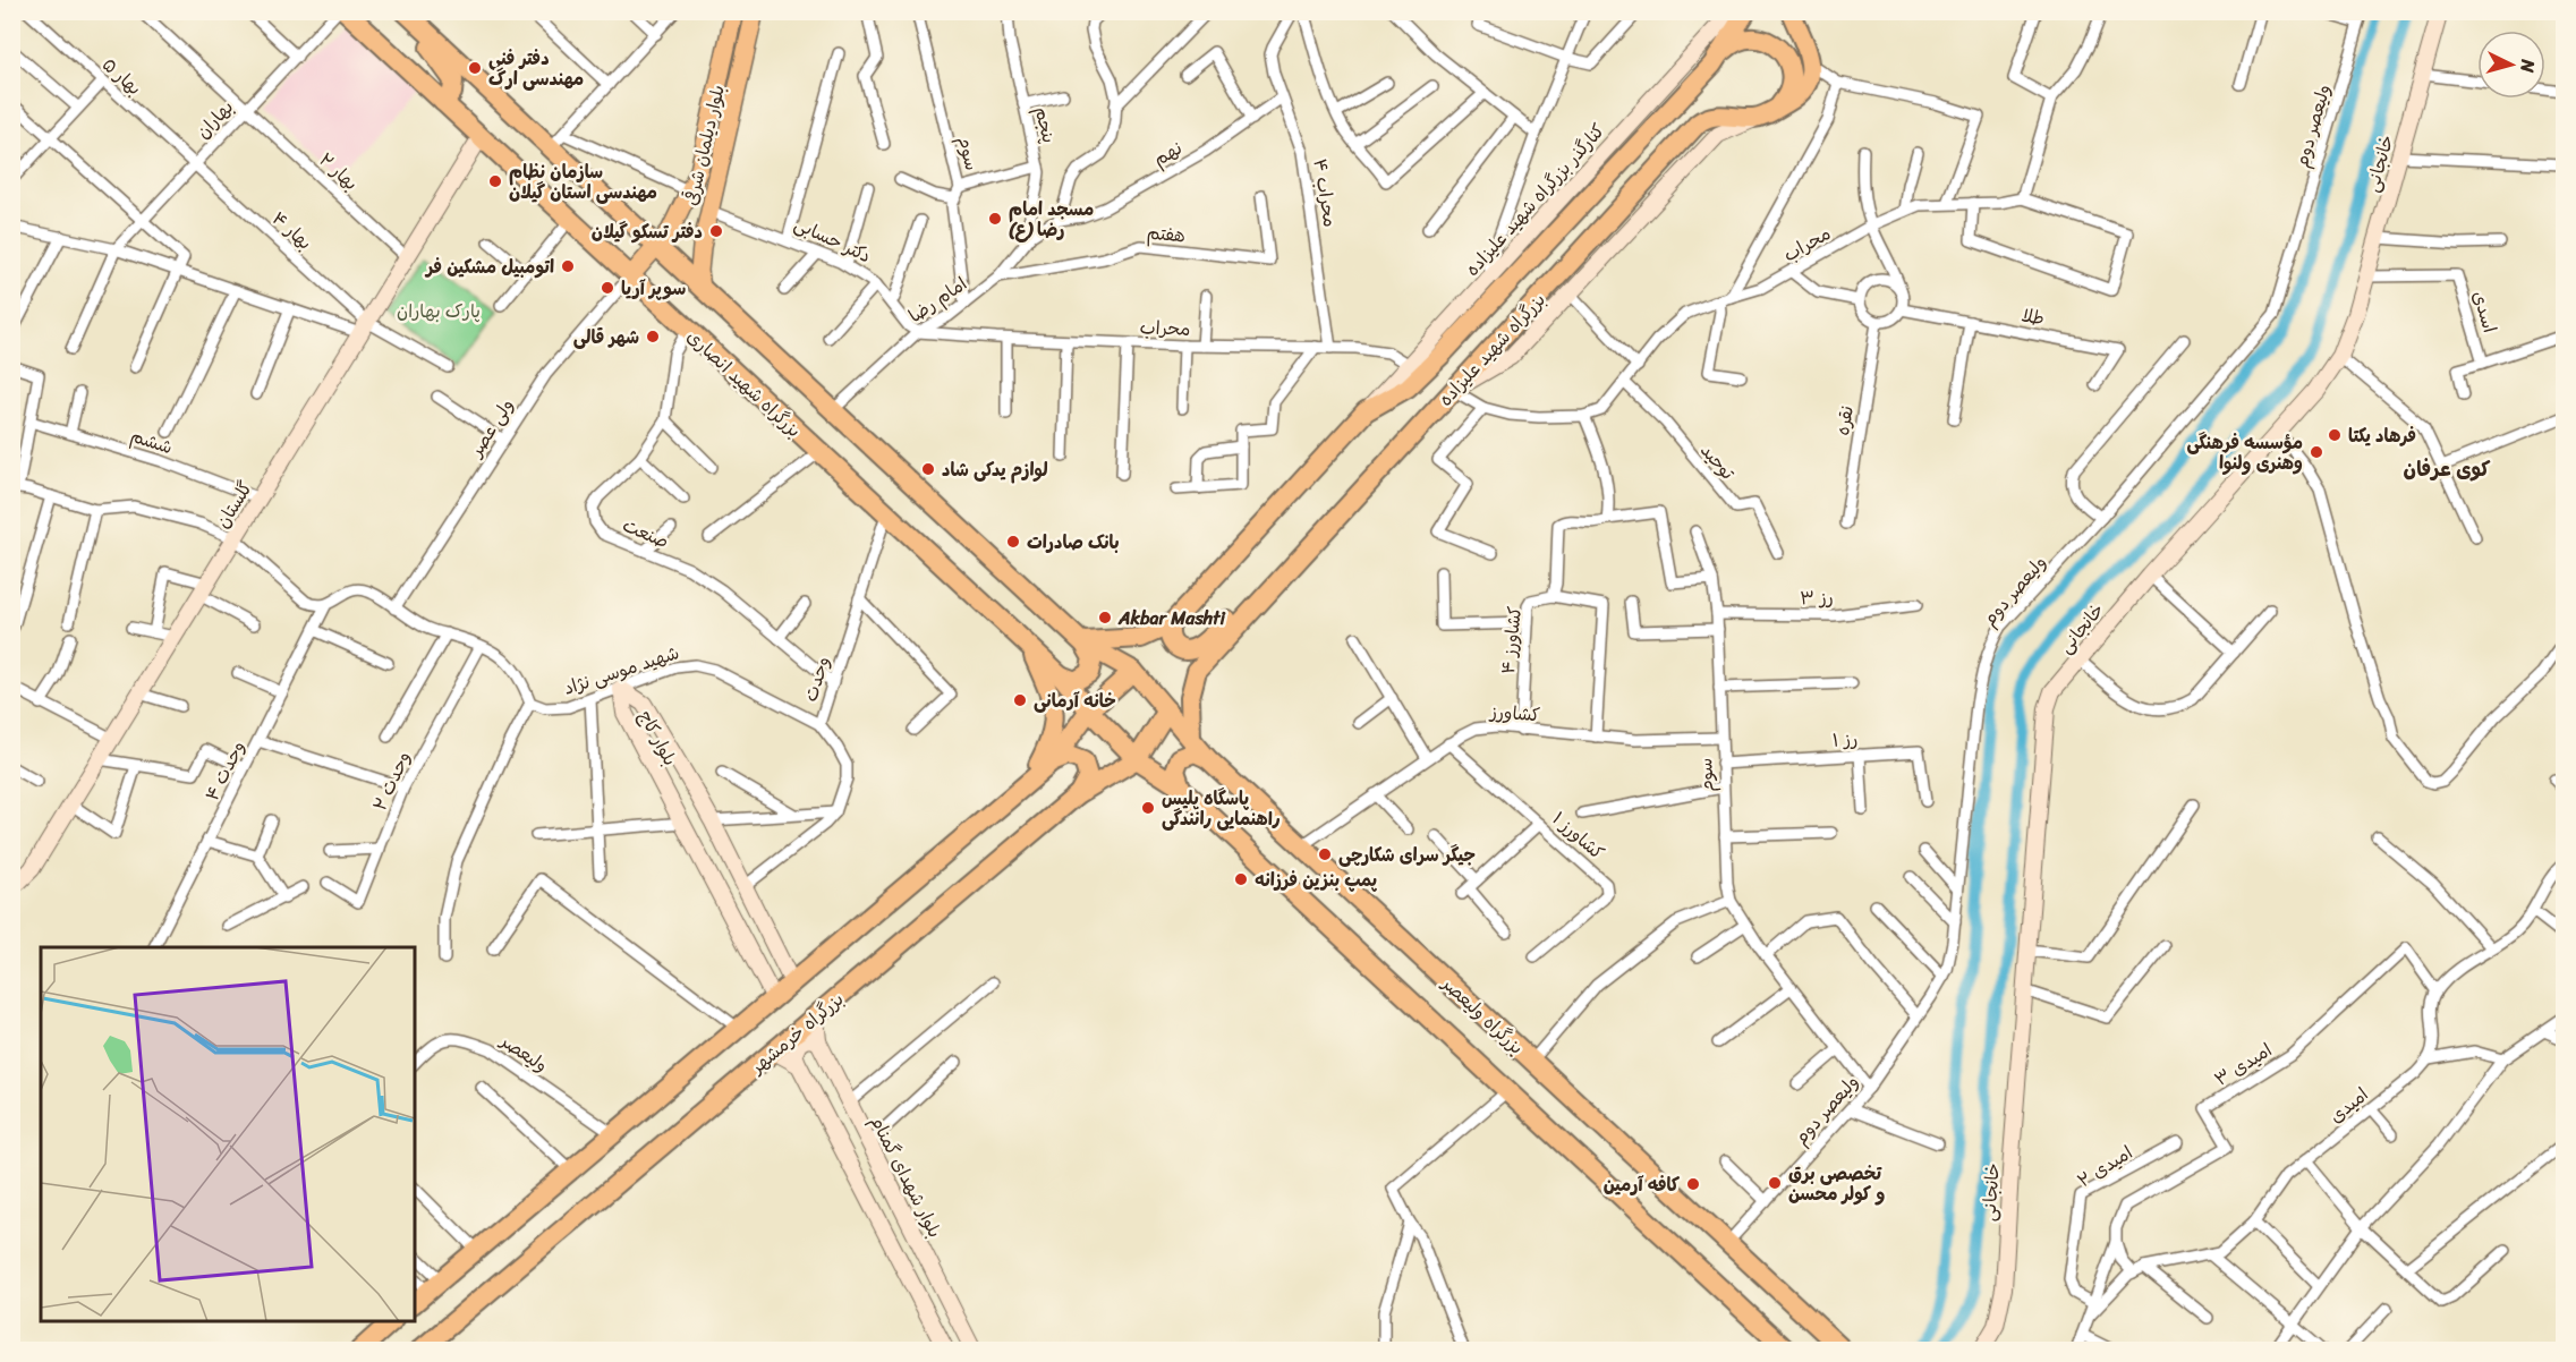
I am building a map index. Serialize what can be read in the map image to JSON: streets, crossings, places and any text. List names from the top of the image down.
{
  "streets": {
    "highway": [
      "بزرگراه شهید علیزاده",
      "بزرگراه شهید انصاری",
      "بزرگراه ولیعصر",
      "بزرگراه خرمشهر"
    ],
    "main road": [
      "بلوار دیلمان شرقی",
      "خانجانی",
      "کنارگذر بزرگراه شهید علیزاده",
      "گلستان",
      "بلوار کاج",
      "بلوار شهدای گمنام"
    ],
    "street": [
      "بهار ۵",
      "بهاران",
      "پنجم",
      "ولیعصر دوم",
      "سوم",
      "نهم",
      "بهار ۲",
      "محراب ۴",
      "بهار ۴",
      "هفتم",
      "دکتر حسابی",
      "محراب",
      "امام رضا",
      "اسدی",
      "طلا",
      "نقره",
      "ولی عصر",
      "ششم",
      "توحید",
      "صنعت",
      "رز ۳",
      "کشاورز ۴",
      "شهید موسی نژاد",
      "وحدت",
      "کشاورز",
      "رز ۱",
      "وحدت ۴",
      "وحدت ۲",
      "کشاورز ۱",
      "ولیعصر",
      "امیدی ۳",
      "امیدی",
      "امیدی ۲"
    ]
  },
  "crossings": [
    ["بهار ۵", "بهاران"],
    ["بهار ۵", "بهار ۴"],
    ["بهاران", "بهار ۲"],
    ["بهاران", "بهار ۴"],
    ["پنجم", "امام رضا"],
    ["ولیعصر دوم", "سوم"],
    ["ولیعصر دوم", "بزرگراه ولیعصر"],
    ["بلوار دیلمان شرقی", "دکتر حسابی"],
    ["بلوار دیلمان شرقی", "بزرگراه شهید انصاری"],
    ["بلوار دیلمان شرقی", "ولی عصر"],
    ["سوم", "امام رضا"],
    ["سوم", "رز ۳"],
    ["سوم", "کشاورز"],
    ["سوم", "رز ۱"],
    ["نهم", "محراب ۴"],
    ["نهم", "امام رضا"],
    ["خانجانی", "اسدی"],
    ["بهار ۲", "گلستان"],
    ["محراب ۴", "محراب"],
    ["کنارگذر بزرگراه شهید علیزاده", "محراب"],
    ["کنارگذر بزرگراه شهید علیزاده", "بزرگراه شهید علیزاده"],
    ["بهار ۴", "گلستان"],
    ["هفتم", "امام رضا"],
    ["دکتر حسابی", "محراب"],
    ["دکتر حسابی", "امام رضا"],
    ["محراب", "امام رضا"],
    ["محراب", "بزرگراه شهید علیزاده"],
    ["محراب", "توحید"],
    ["طلا", "نقره"],
    ["بزرگراه شهید علیزاده", "بزرگراه ولیعصر"],
    ["بزرگراه شهید انصاری", "ولی عصر"],
    ["بزرگراه شهید انصاری", "گلستان"],
    ["بزرگراه شهید انصاری", "صنعت"],
    ["بزرگراه شهید انصاری", "وحدت"],
    ["بزرگراه شهید انصاری", "بزرگراه ولیعصر"],
    ["بزرگراه شهید انصاری", "بزرگراه خرمشهر"],
    ["ششم", "گلستان"],
    ["صنعت", "وحدت"],
    ["کشاورز ۴", "کشاورز"],
    ["شهید موسی نژاد", "وحدت"],
    ["شهید موسی نژاد", "بلوار کاج"],
    ["وحدت", "بلوار کاج"],
    ["کشاورز", "کشاورز ۱"],
    ["کشاورز", "بزرگراه ولیعصر"],
    ["بزرگراه ولیعصر", "بزرگراه خرمشهر"],
    ["بزرگراه خرمشهر", "بلوار شهدای گمنام"],
    ["امیدی ۳", "امیدی"],
    ["امیدی ۳", "امیدی ۲"],
    ["امیدی", "امیدی ۲"]
  ],
  "districts": ["کوی عرفان"],
  "parks": ["پارک بهاران"],
  "places": [
    "دفتر فنی مهندسی ارگ",
    "سازمان نظام مهندسی استان گیلان",
    "مسجد امام رضا (ع)",
    "دفتر تسکو گیلان",
    "اتومبیل مشکین فر",
    "سوپر آریا",
    "شهر قالی",
    "فرهاد یکتا",
    "مؤسسه فرهنگی وهنری ولنوا",
    "لوازم یدکی شاد",
    "بانک صادرات",
    "Akbar Mashti",
    "خانه آرمانی",
    "پاسگاه پلیس راهنمایی رانندگی",
    "جیگر سرای شکارچی",
    "پمپ بنزین فرزانه",
    "تخصصی برق و کولر محسن",
    "کافه آرمین"
  ],
  "north": "right"
}
